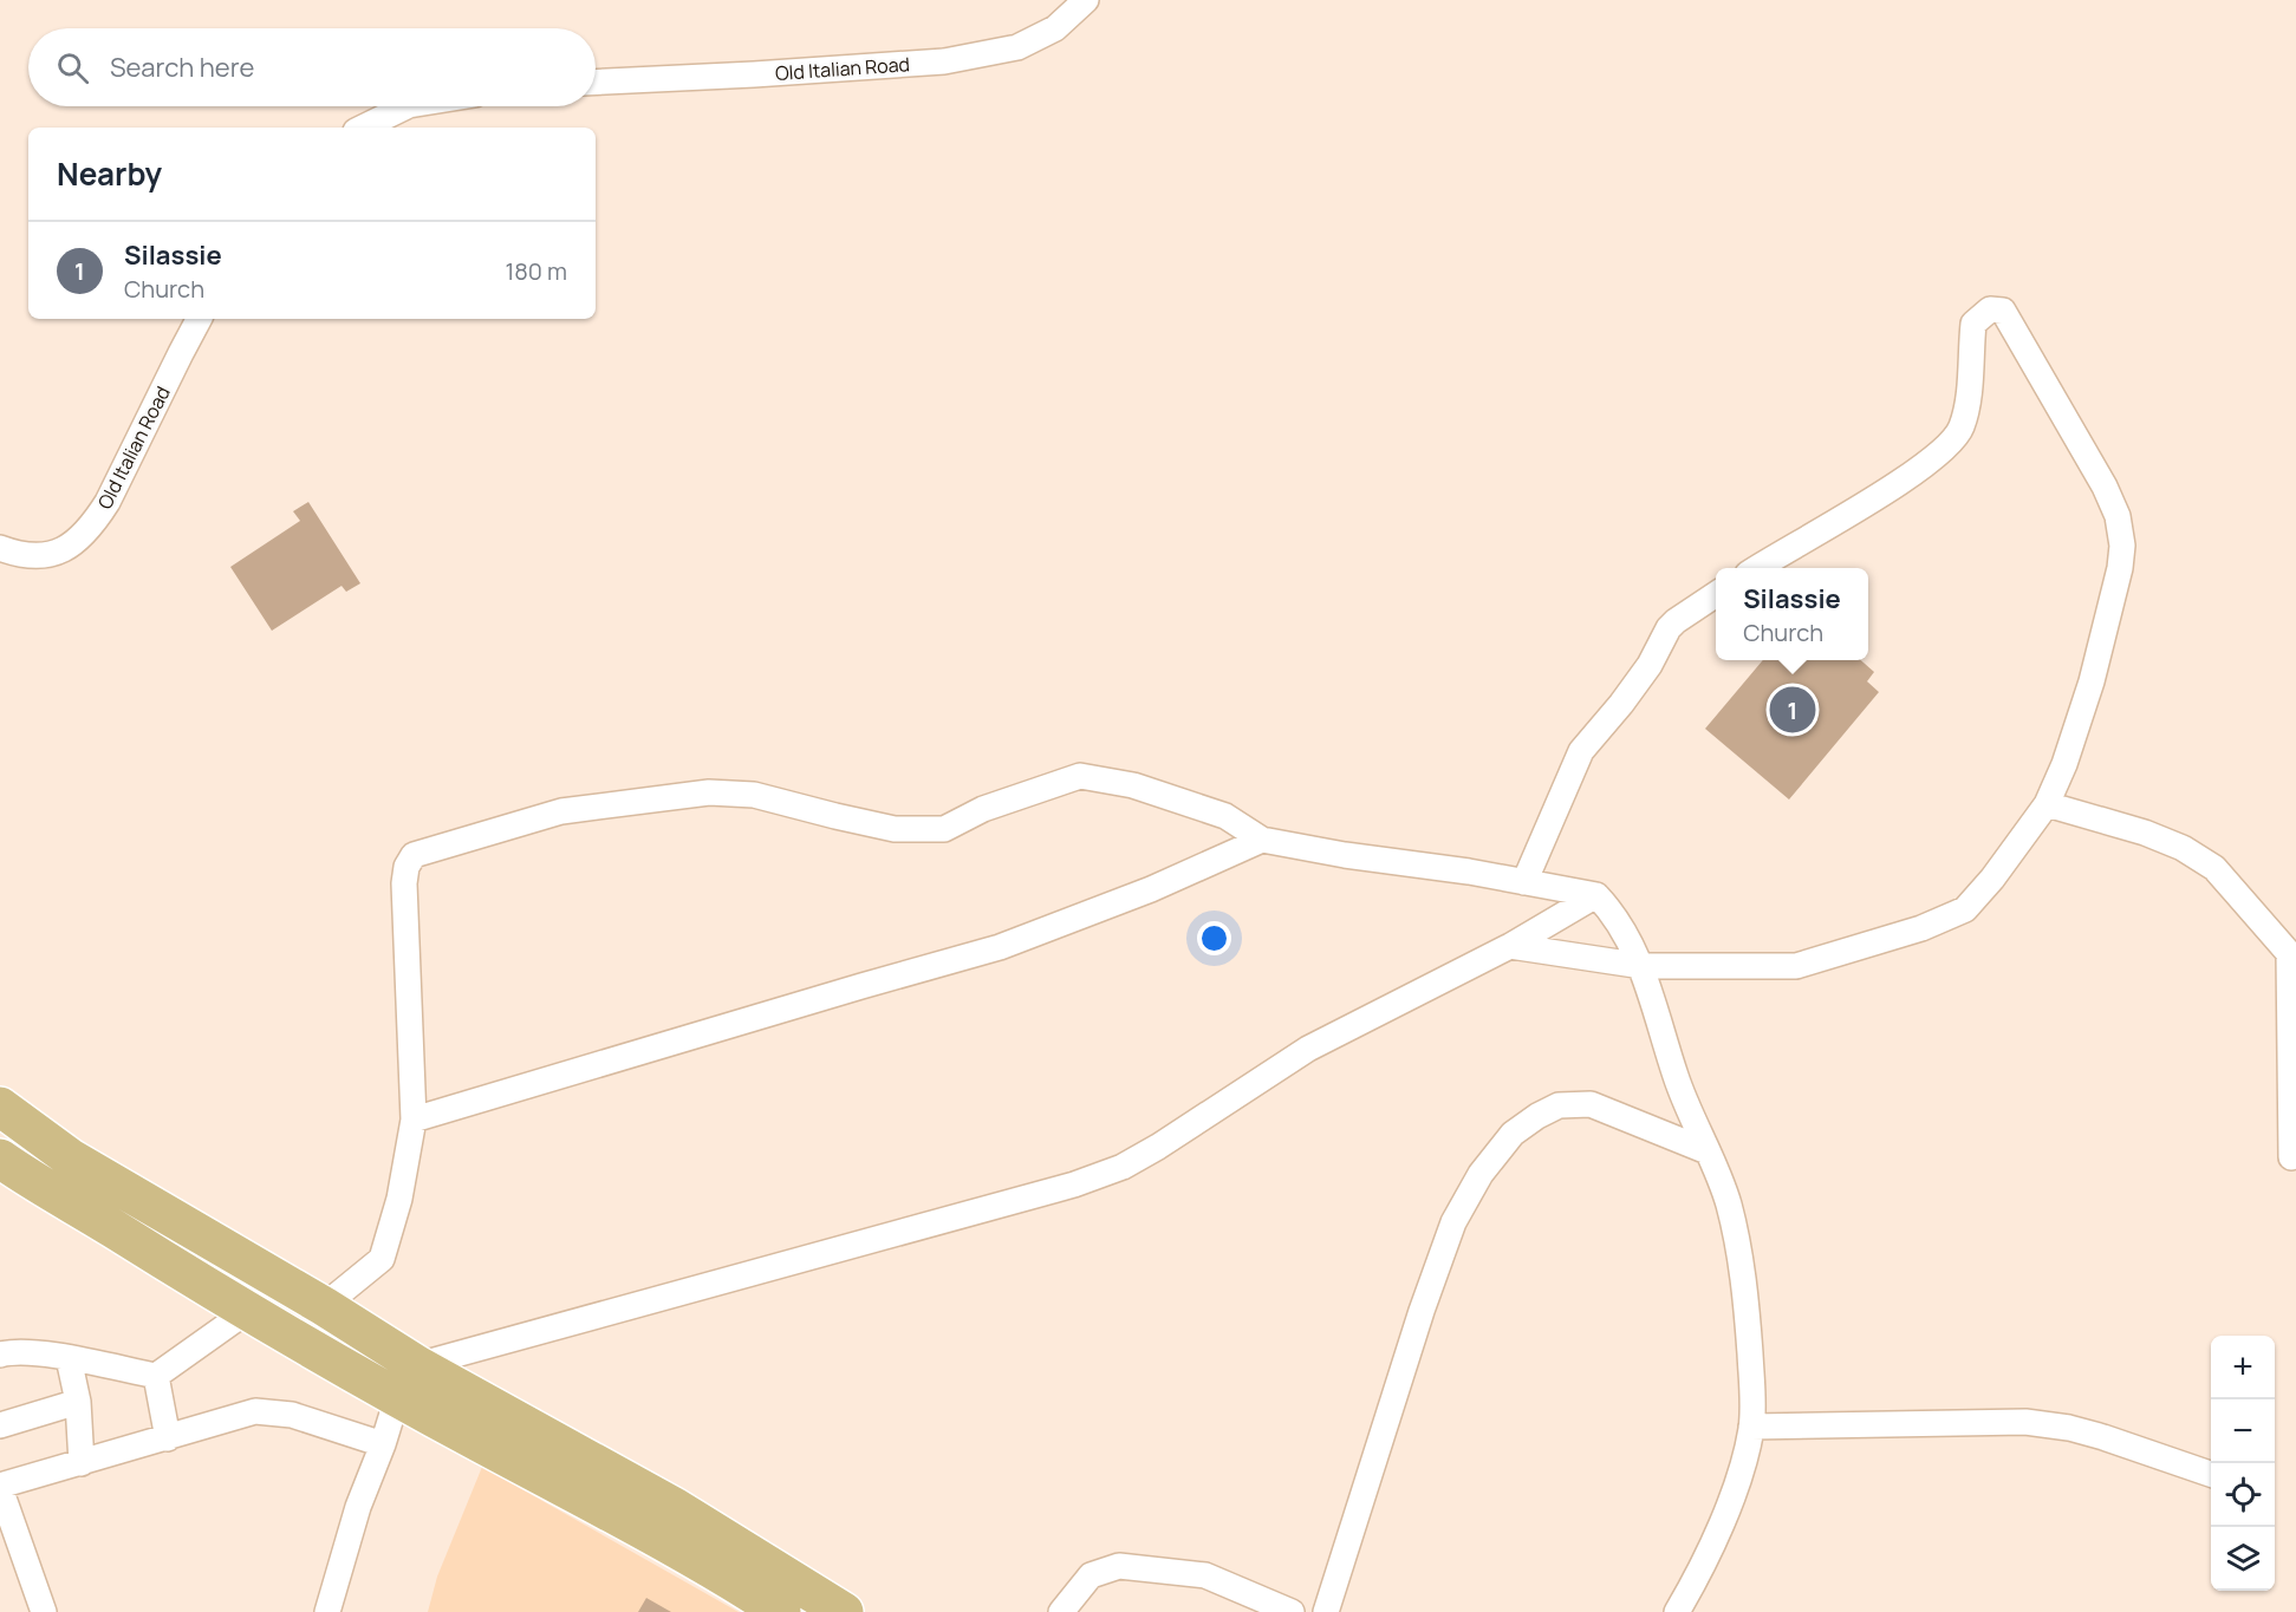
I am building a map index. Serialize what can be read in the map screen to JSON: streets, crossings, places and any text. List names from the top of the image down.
{
  "streets": {
    "street": ["Old Italian Road"]
  },
  "page": {
    "search": "Search here",
    "heading": "Nearby",
    "list": [
      {
        "mark": "1",
        "name": "Silassie",
        "note": "Church",
        "value": "180 m"
      }
    ],
    "popup": ["Silassie", "Church"],
    "pins": "1",
    "map_buttons": ["+", "−"]
  }
}
